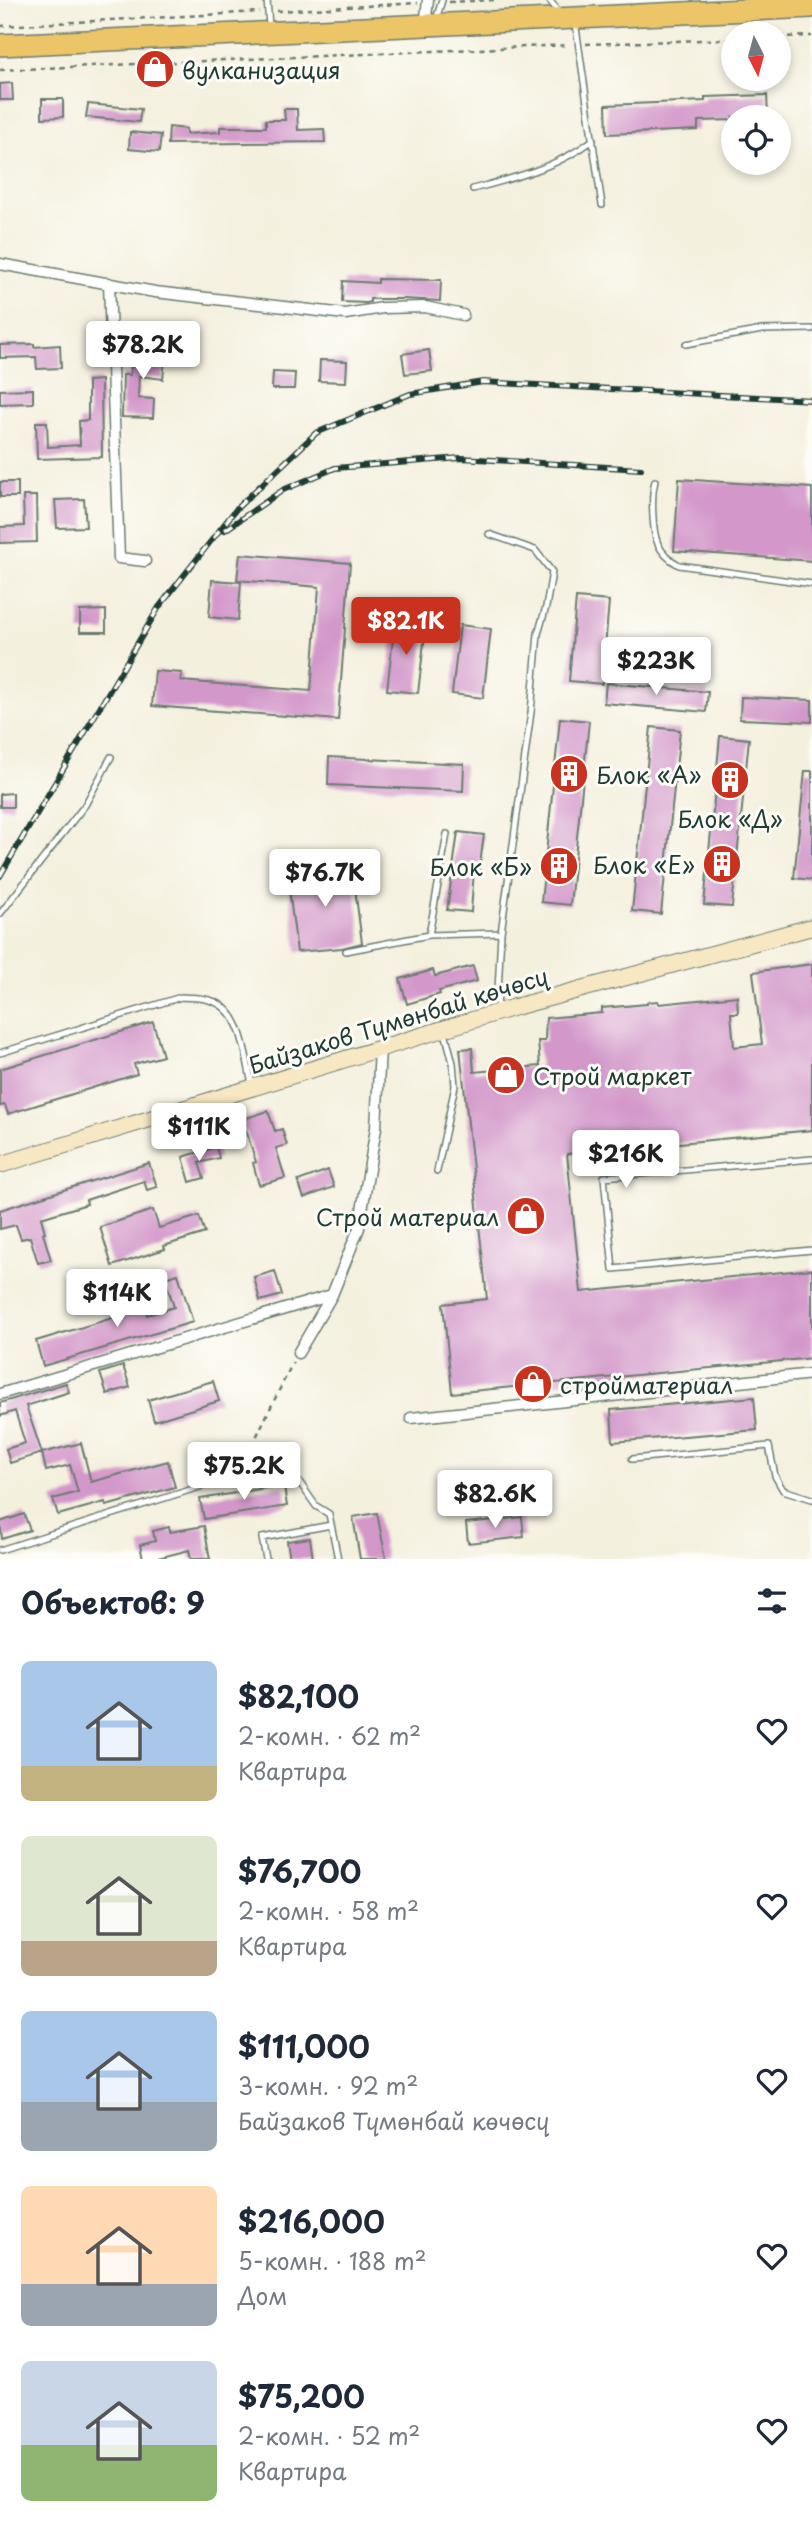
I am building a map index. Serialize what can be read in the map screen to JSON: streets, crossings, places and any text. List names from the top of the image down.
{
  "streets": {
    "main road": ["Байзаков Түмөнбай көчөсү"]
  },
  "places": {
    "shop": [
      "вулканизация",
      "Строй маркет",
      "Строй материал",
      "стройматериал"
    ],
    "building": [
      "Блок «А»",
      "Блок «Д»",
      "Блок «Е»",
      "Блок «Б»"
    ]
  },
  "north": "bottom",
  "page": {
    "price": [
      "$78.2K",
      "$82.1K",
      "$223K",
      "$76.7K",
      "$111K",
      "$216K",
      "$114K",
      "$75.2K",
      "$82.6K"
    ],
    "heading": "Объектов: 9",
    "list": [
      {
        "name": "$82,100",
        "note": "2-комн. · 62 m² · Квартира"
      },
      {
        "name": "$76,700",
        "note": "2-комн. · 58 m² · Квартира"
      },
      {
        "name": "$111,000",
        "note": "3-комн. · 92 m² · Байзаков Түмөнбай көчөсү"
      },
      {
        "name": "$216,000",
        "note": "5-комн. · 188 m² · Дом"
      },
      {
        "name": "$75,200",
        "note": "2-комн. · 52 m² · Квартира"
      }
    ]
  }
}
